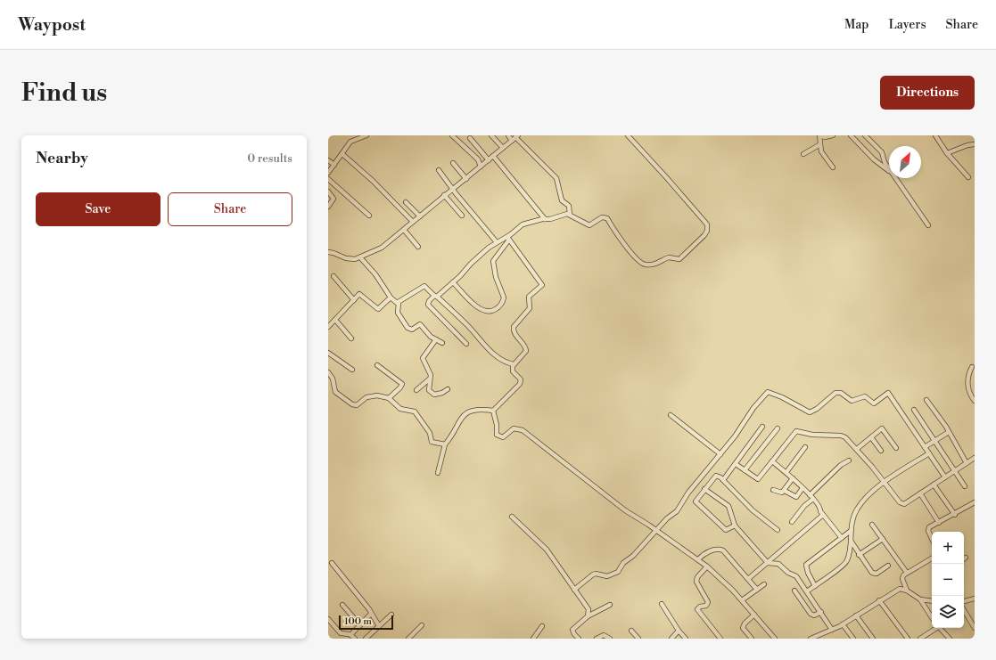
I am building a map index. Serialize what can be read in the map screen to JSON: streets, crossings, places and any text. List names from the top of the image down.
{
  "scale_bar": "100 m",
  "north": "top right",
  "page": {
    "header": "Waypost",
    "nav": ["Map", "Layers", "Share"],
    "buttons": [
      "Directions",
      ["Save", "Share"]
    ],
    "title": "Find us",
    "heading": ["Nearby", "0 results"],
    "map_buttons": ["+", "−"],
    "scale": "100 m"
  }
}
